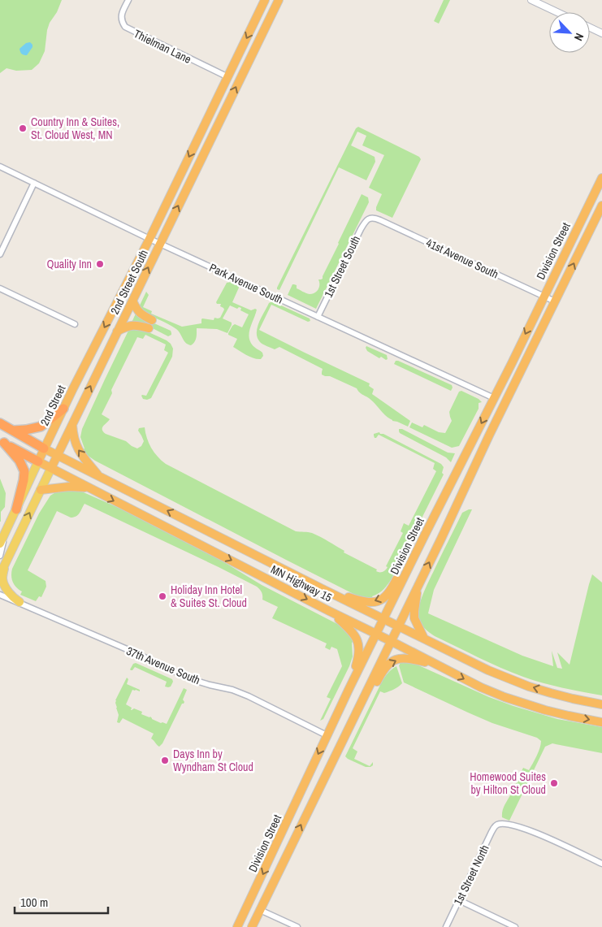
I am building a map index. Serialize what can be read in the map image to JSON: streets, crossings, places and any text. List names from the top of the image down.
{
  "streets": {
    "highway": [
      "Division Street",
      "2nd Street South",
      "2nd Street",
      "MN Highway 15"
    ],
    "street": [
      "Thielman Lane",
      "41st Avenue South",
      "1st Street South",
      "Park Avenue South",
      "37th Avenue South",
      "1st Street North"
    ]
  },
  "crossings": [
    ["Thielman Lane", "2nd Street South"],
    ["Division Street", "41st Avenue South"],
    ["Division Street", "Park Avenue South"],
    ["Division Street", "MN Highway 15"],
    ["Division Street", "37th Avenue South"],
    ["41st Avenue South", "1st Street South"],
    ["1st Street South", "Park Avenue South"],
    ["2nd Street South", "Park Avenue South"],
    ["2nd Street South", "2nd Street"],
    ["2nd Street South", "MN Highway 15"],
    ["2nd Street", "MN Highway 15"]
  ],
  "places": [
    "Country Inn & Suites, St. Cloud West, MN",
    "Quality Inn",
    "Holiday Inn Hotel & Suites St. Cloud",
    "Days Inn by Wyndham St Cloud",
    "Homewood Suites by Hilton St Cloud"
  ],
  "scale_bar": "100 m",
  "north": "bottom right"
}
